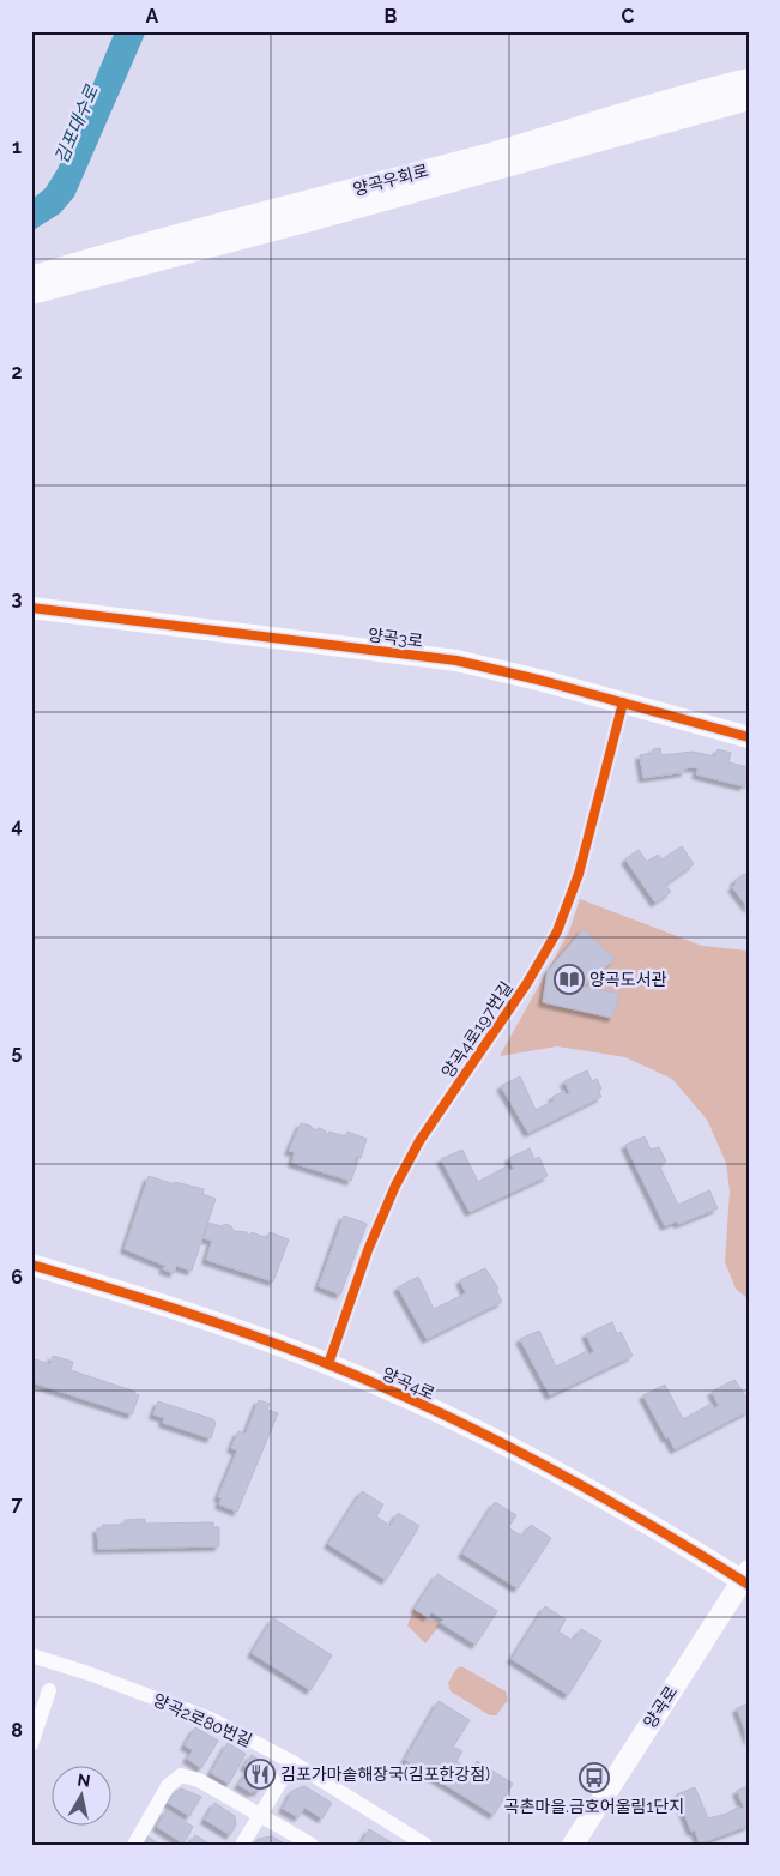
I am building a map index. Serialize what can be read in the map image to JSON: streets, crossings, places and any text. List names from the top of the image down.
{
  "streets": {
    "street": [
      "양곡우회로",
      "양곡3로",
      "양곡4로197번길",
      "양곡4로",
      "양곡로",
      "양곡2로80번길"
    ]
  },
  "crossings": [
    ["양곡3로", "양곡4로197번길"],
    ["양곡4로197번길", "양곡4로"],
    ["양곡4로", "양곡로"]
  ],
  "water": ["김포대수로"],
  "places": {
    "library": ["양곡도서관"],
    "restaurant": ["김포가마솥해장국(김포한강점)"],
    "bus stop": ["곡촌마을.금호어울림1단지"]
  },
  "north": "top",
  "grid": {
    "columns": ["A", "B", "C"],
    "rows": [
      "1",
      "2",
      "3",
      "4",
      "5",
      "6",
      "7",
      "8"
    ]
  }
}
